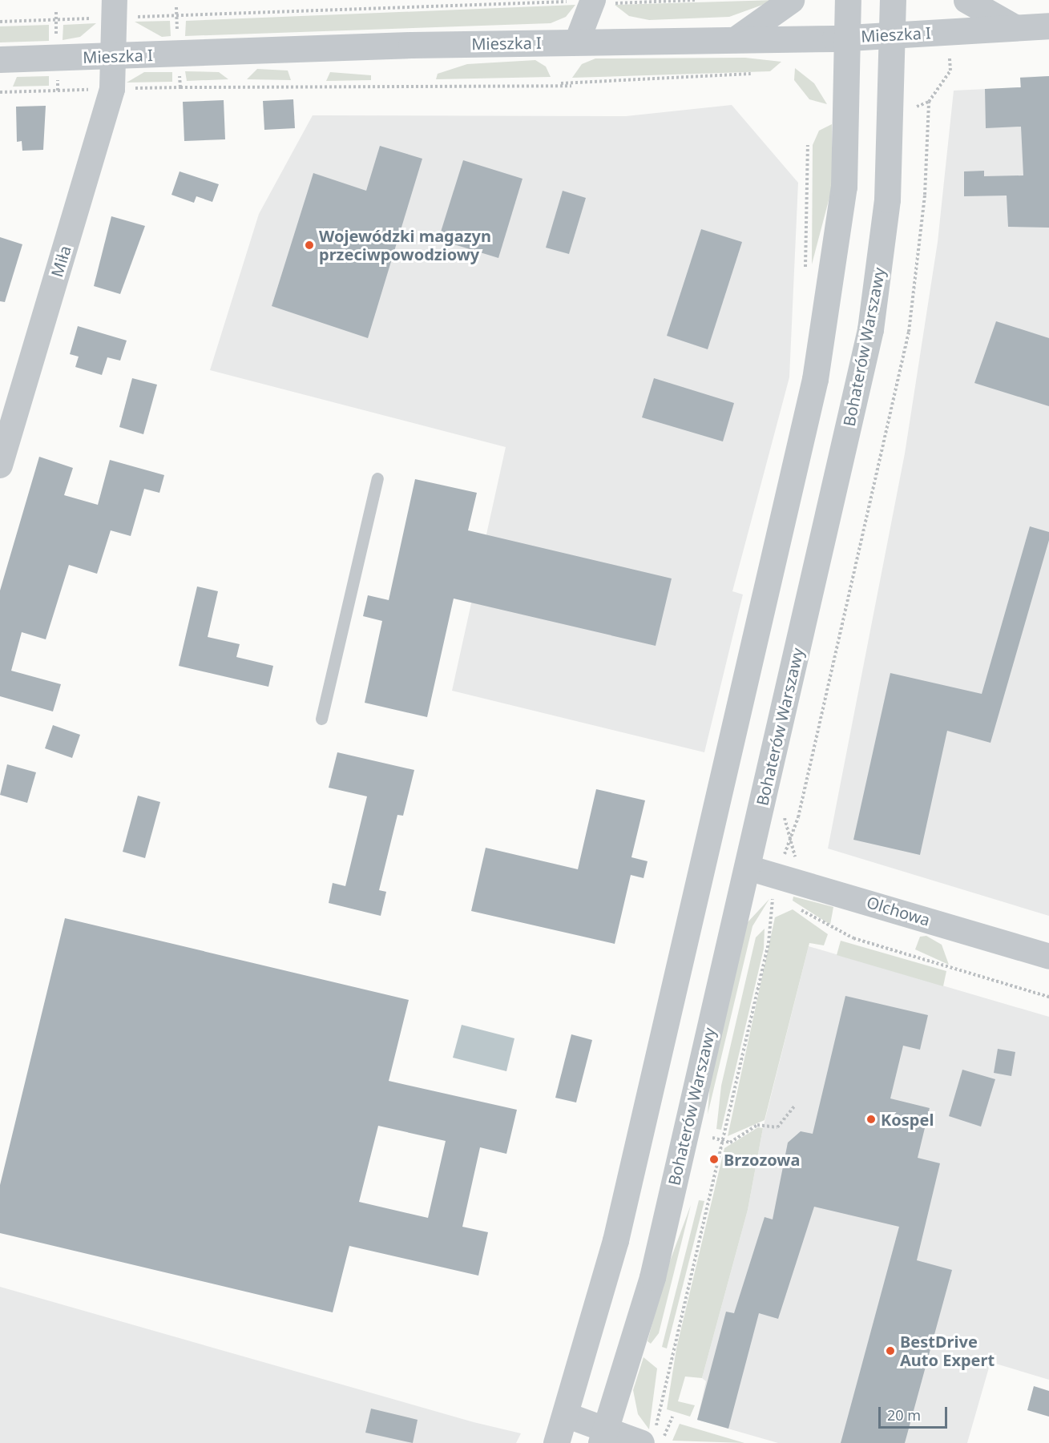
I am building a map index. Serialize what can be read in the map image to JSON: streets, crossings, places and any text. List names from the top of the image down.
{
  "streets": {
    "street": [
      "Mieszka I",
      "Miła",
      "Bohaterów Warszawy",
      "Olchowa"
    ]
  },
  "crossings": [
    ["Mieszka I", "Miła"],
    ["Mieszka I", "Bohaterów Warszawy"],
    ["Bohaterów Warszawy", "Olchowa"]
  ],
  "places": [
    "Wojewódzki magazyn przeciwpowodziowy",
    "Kospel",
    "Brzozowa",
    "BestDrive Auto Expert"
  ],
  "scale_bar": "20 m"
}
